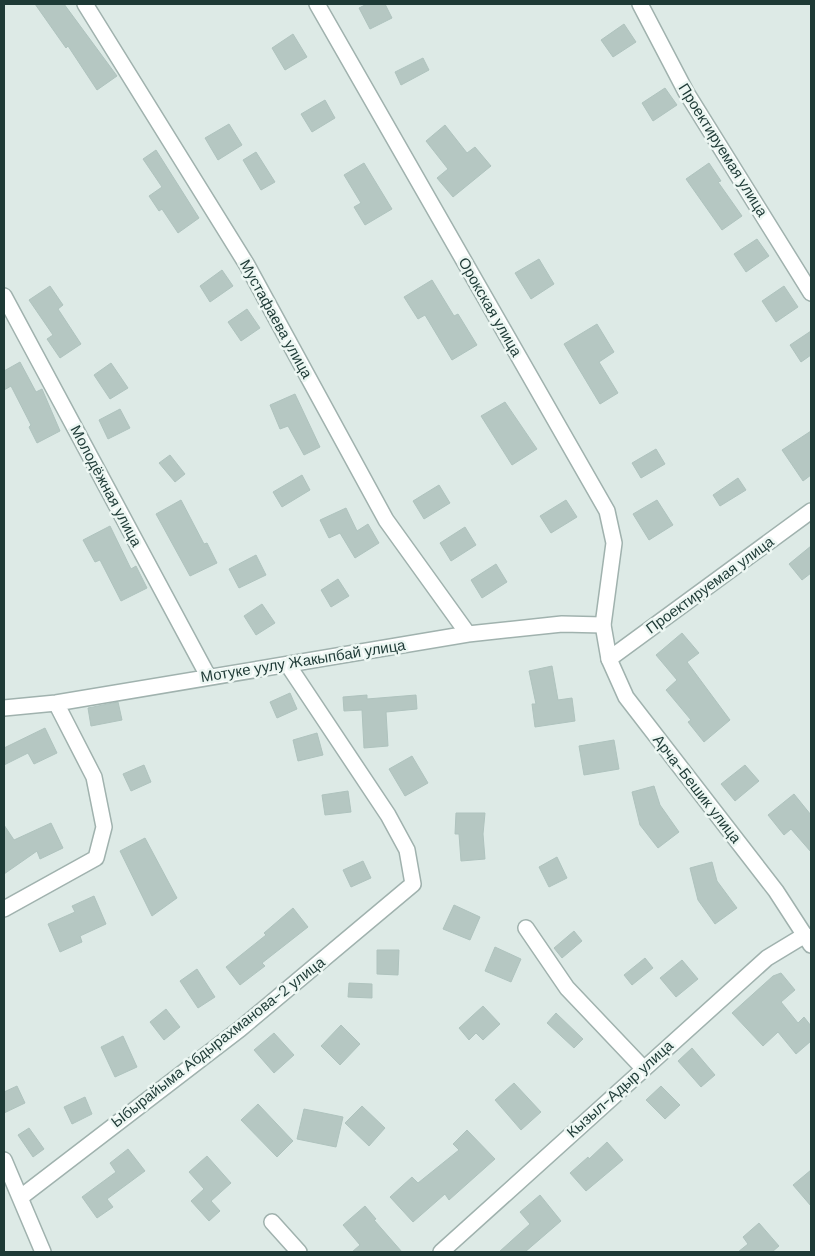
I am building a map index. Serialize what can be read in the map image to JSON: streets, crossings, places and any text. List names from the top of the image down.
{
  "streets": {
    "street": [
      "Проектируемая улица",
      "Орокская улица",
      "Мустафаева улица",
      "Молодёжная улица",
      "Мотуке уулу Жакыпбай улица",
      "Арча-Бешик улица",
      "Ыбырайыма Абдырахманова-2 улица",
      "Кызыл-Адыр улица"
    ]
  },
  "crossings": [
    ["Проектируемая улица", "Арча-Бешик улица"],
    ["Орокская улица", "Мотуке уулу Жакыпбай улица"],
    ["Орокская улица", "Арча-Бешик улица"],
    ["Мустафаева улица", "Мотуке уулу Жакыпбай улица"],
    ["Молодёжная улица", "Мотуке уулу Жакыпбай улица"],
    ["Мотуке уулу Жакыпбай улица", "Арча-Бешик улица"],
    ["Мотуке уулу Жакыпбай улица", "Ыбырайыма Абдырахманова-2 улица"],
    ["Арча-Бешик улица", "Кызыл-Адыр улица"]
  ]
}
